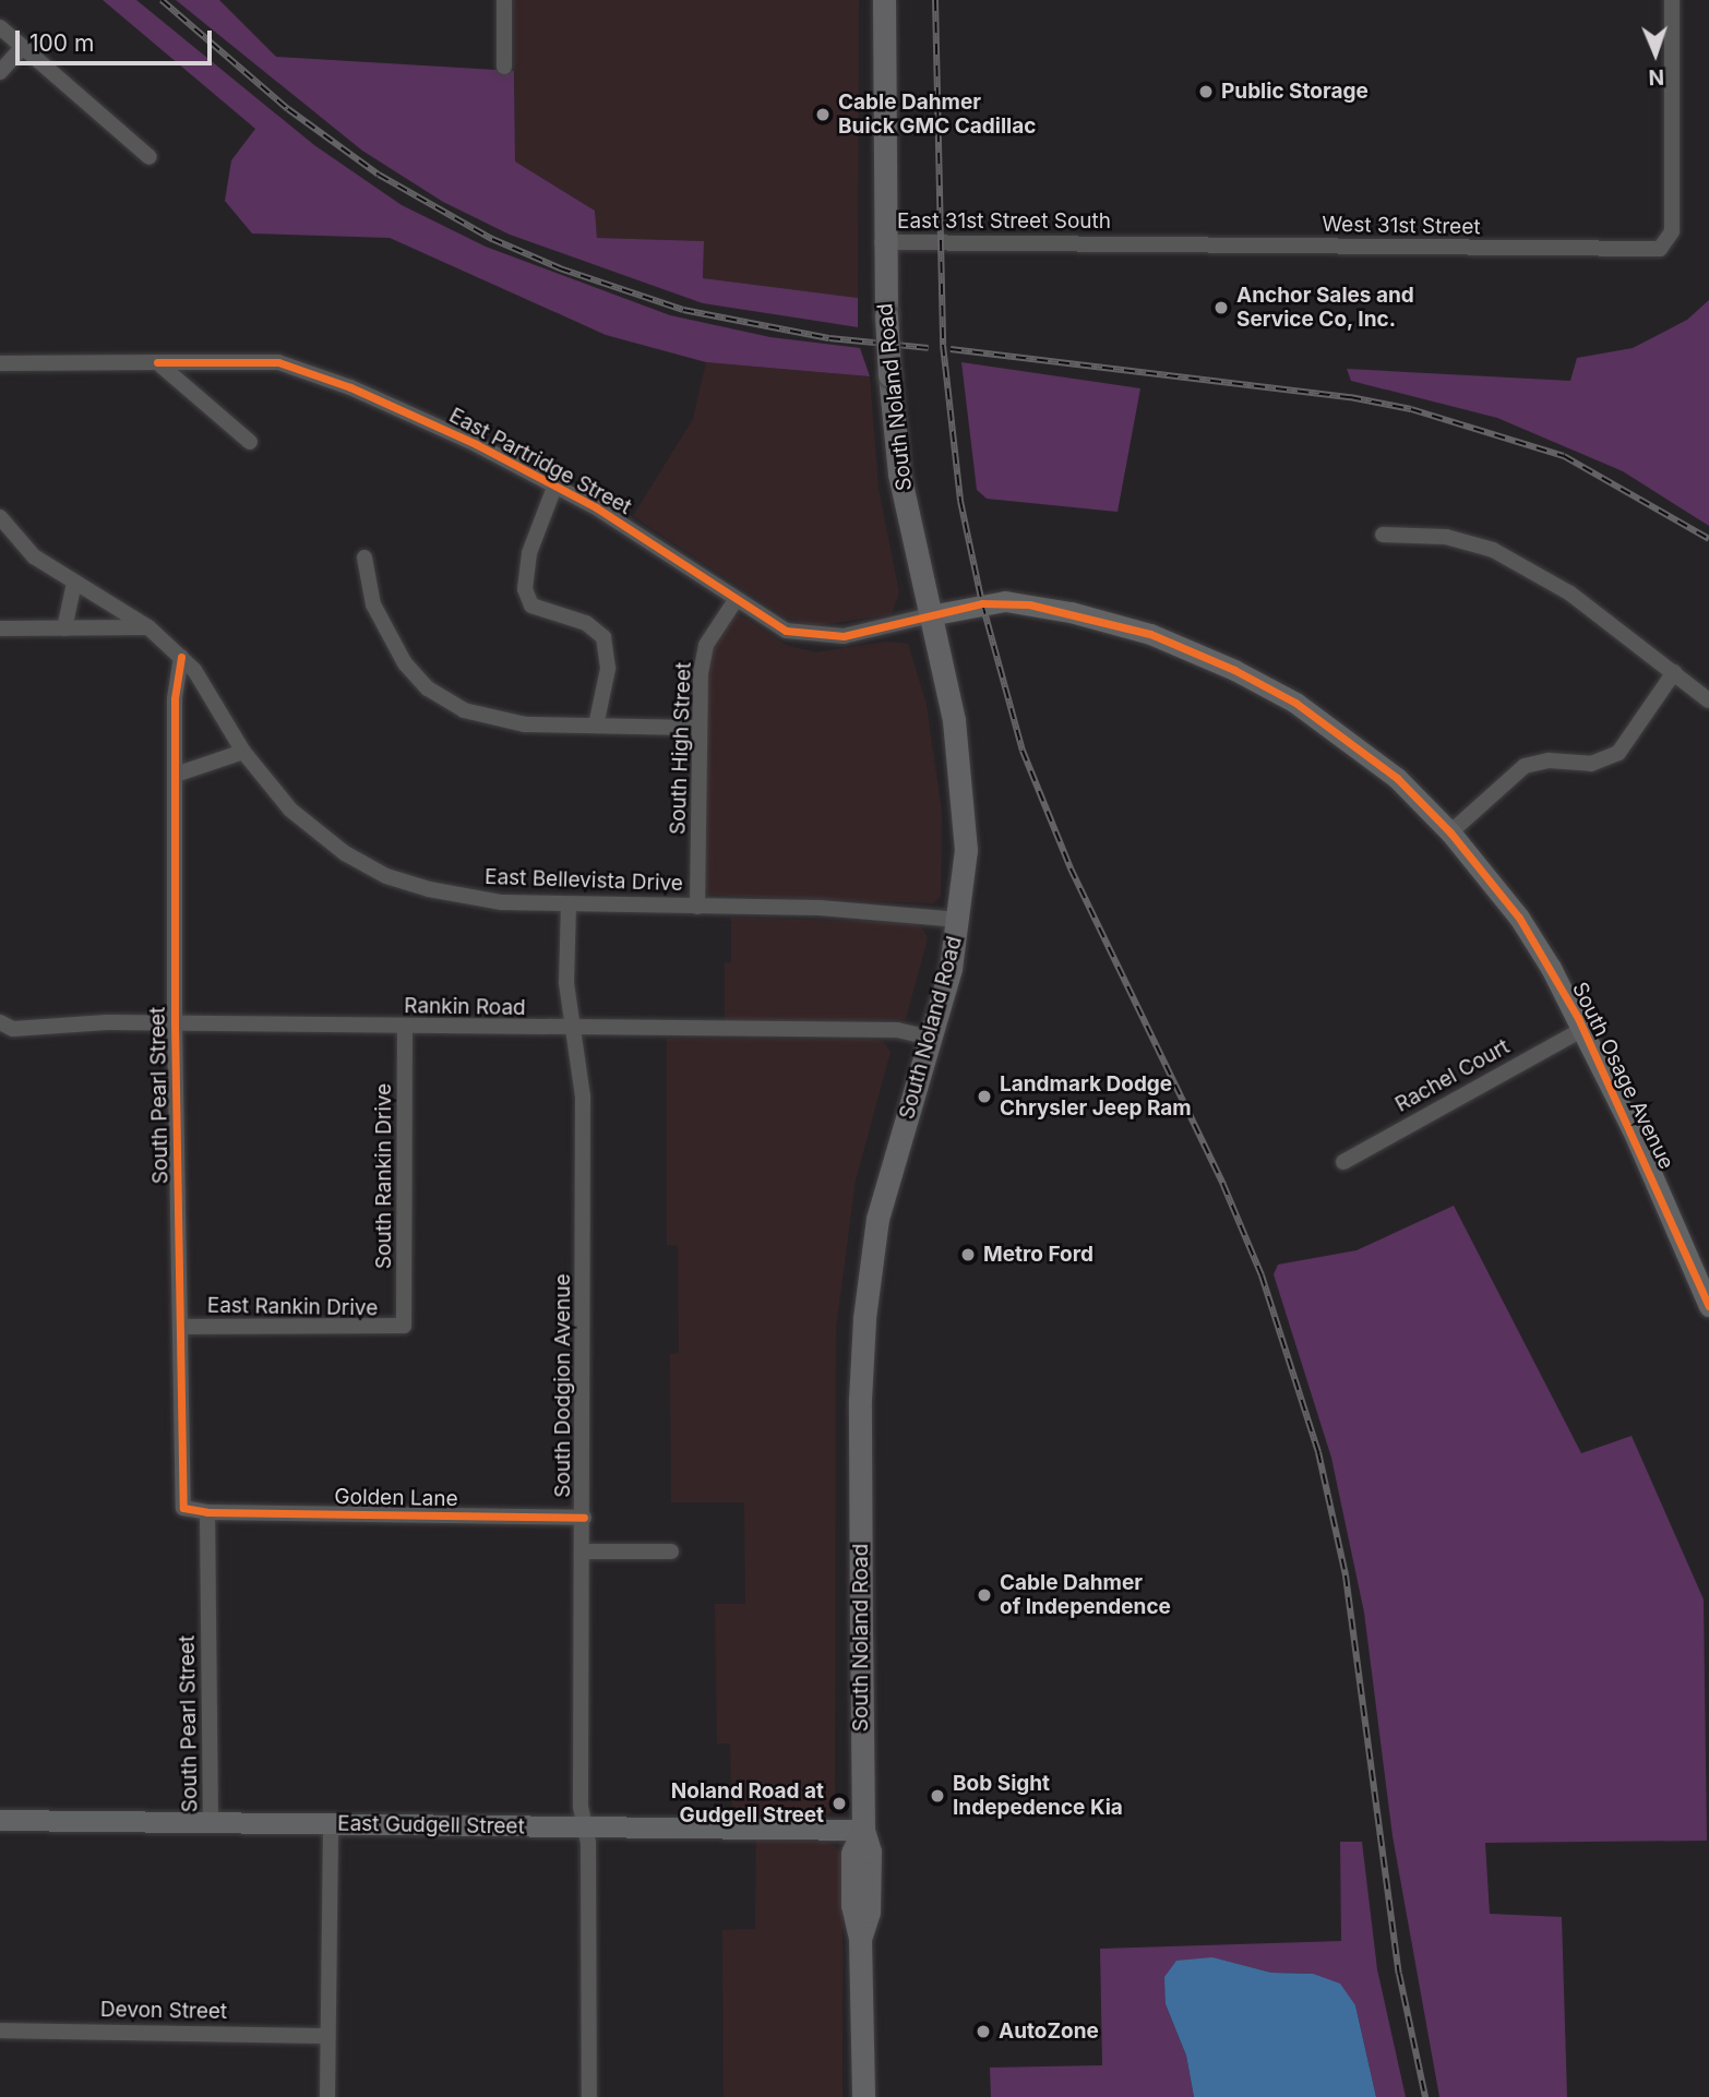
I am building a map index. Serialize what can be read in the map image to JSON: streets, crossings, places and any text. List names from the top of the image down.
{
  "streets": {
    "main road": ["South Noland Road"],
    "street": [
      "East 31st Street South",
      "West 31st Street",
      "East Partridge Street",
      "South High Street",
      "East Bellevista Drive",
      "Rankin Road",
      "Rachel Court",
      "South Osage Avenue",
      "South Pearl Street",
      "South Rankin Drive",
      "East Rankin Drive",
      "South Dodgion Avenue",
      "Golden Lane",
      "East Gudgell Street",
      "Devon Street"
    ]
  },
  "crossings": [
    ["East 31st Street South", "West 31st Street"],
    ["East 31st Street South", "South Noland Road"],
    ["South Noland Road", "East Partridge Street"],
    ["South Noland Road", "East Bellevista Drive"],
    ["South Noland Road", "Rankin Road"],
    ["South Noland Road", "South Osage Avenue"],
    ["South Noland Road", "East Gudgell Street"],
    ["East Partridge Street", "South High Street"],
    ["East Partridge Street", "South Osage Avenue"],
    ["South High Street", "East Bellevista Drive"],
    ["East Bellevista Drive", "South Pearl Street"],
    ["East Bellevista Drive", "South Dodgion Avenue"],
    ["Rankin Road", "South Pearl Street"],
    ["Rankin Road", "South Rankin Drive"],
    ["Rankin Road", "South Dodgion Avenue"],
    ["Rachel Court", "South Osage Avenue"],
    ["South Pearl Street", "East Rankin Drive"],
    ["South Pearl Street", "Golden Lane"],
    ["South Pearl Street", "East Gudgell Street"],
    ["South Rankin Drive", "East Rankin Drive"],
    ["South Dodgion Avenue", "Golden Lane"],
    ["South Dodgion Avenue", "East Gudgell Street"]
  ],
  "places": [
    "Public Storage",
    "Cable Dahmer Buick GMC Cadillac",
    "Anchor Sales and Service Co, Inc.",
    "Landmark Dodge Chrysler Jeep Ram",
    "Metro Ford",
    "Cable Dahmer of Independence",
    "Bob Sight Indepedence Kia",
    "Noland Road at Gudgell Street",
    "AutoZone"
  ],
  "scale_bar": "100 m",
  "north": "bottom"
}
